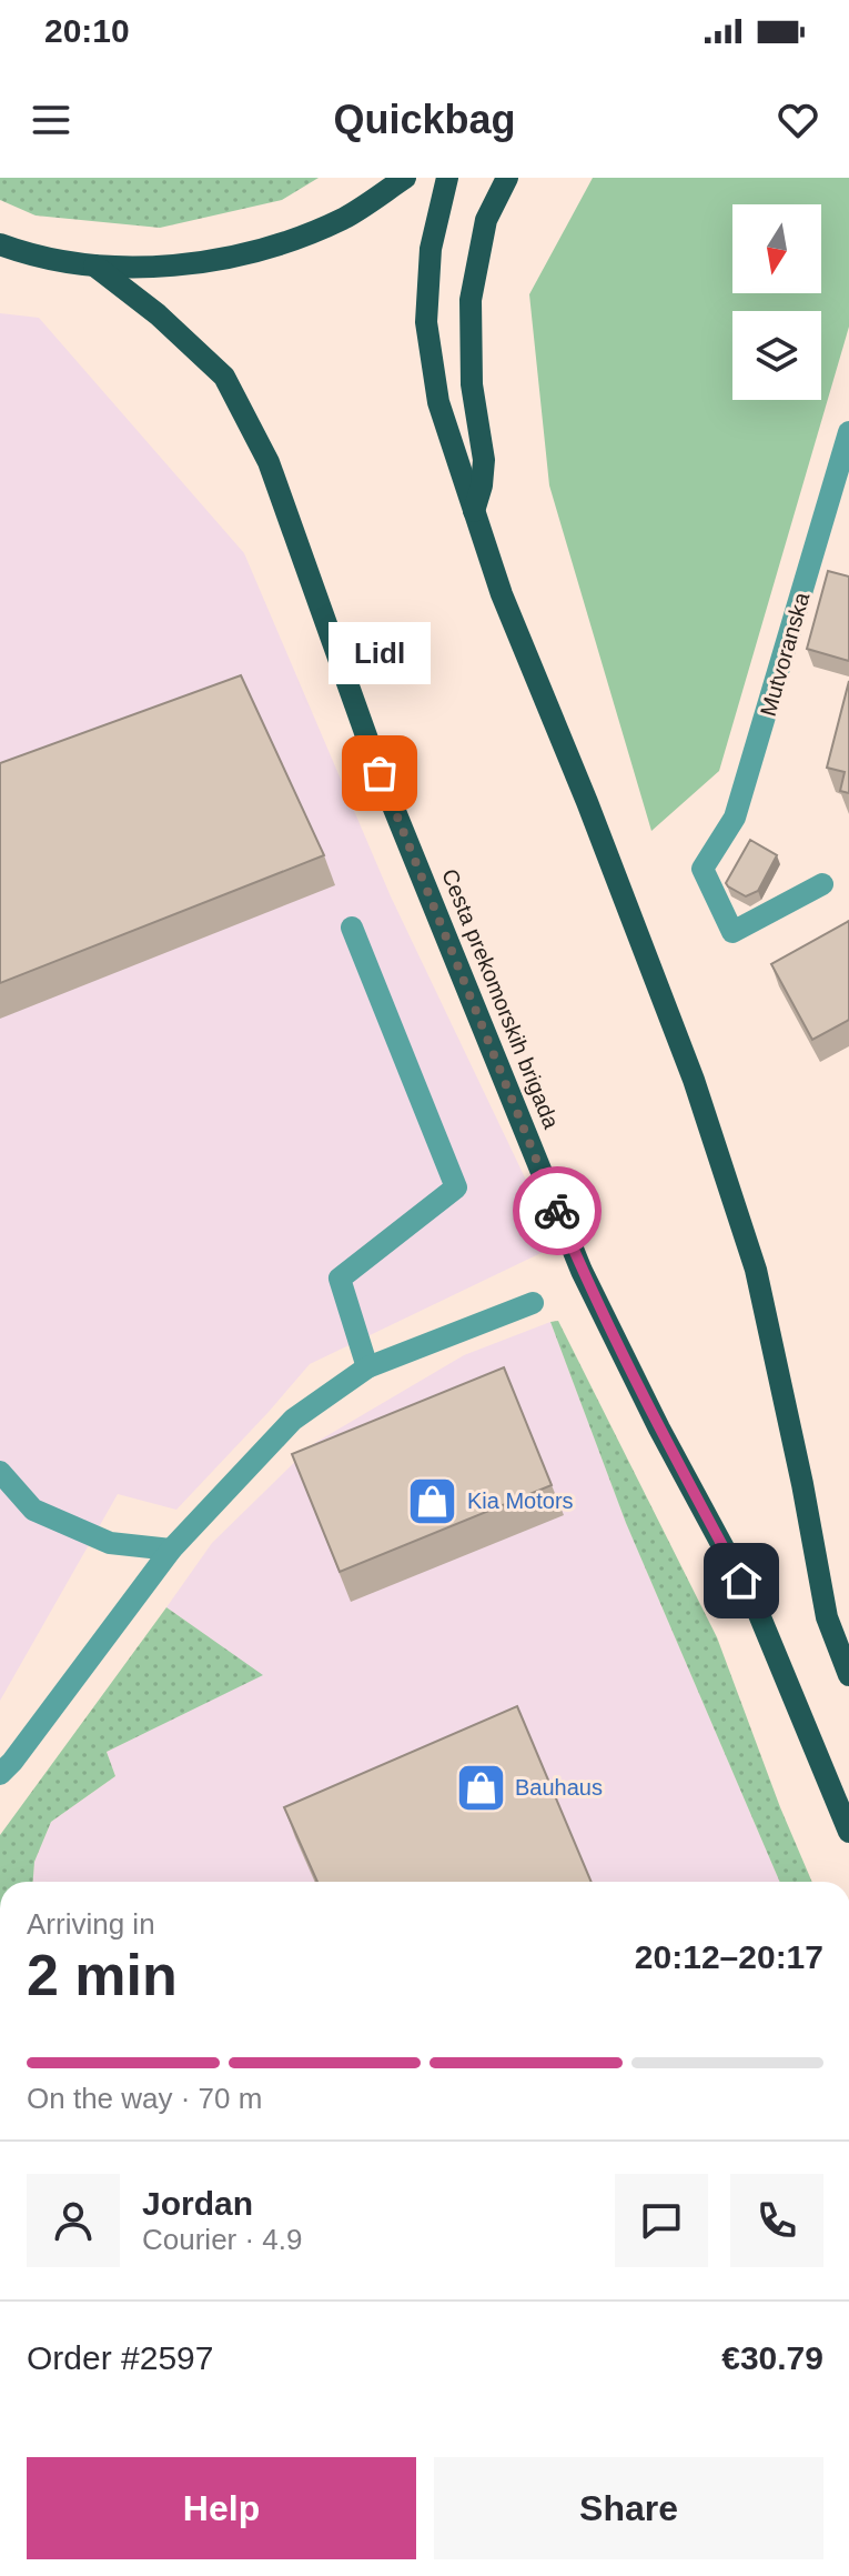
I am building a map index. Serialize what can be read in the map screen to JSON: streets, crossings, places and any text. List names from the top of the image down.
{
  "streets": {
    "main road": ["Cesta prekomorskih brigada"],
    "street": ["Mutvoranska"]
  },
  "places": {
    "other": ["Lidl"],
    "shop": ["Kia Motors", "Bauhaus"]
  },
  "north": "bottom",
  "page": {
    "status": "20:10",
    "header": "Quickbag",
    "bubble": "Lidl",
    "heading": ["2 min", "Arriving in", "20:12–20:17"],
    "panel": [
      "Jordan",
      "Courier · 4.9",
      "Order #2597",
      "€30.79"
    ],
    "bar": "On the way · 70 m",
    "buttons": ["Help", "Share"]
  }
}
